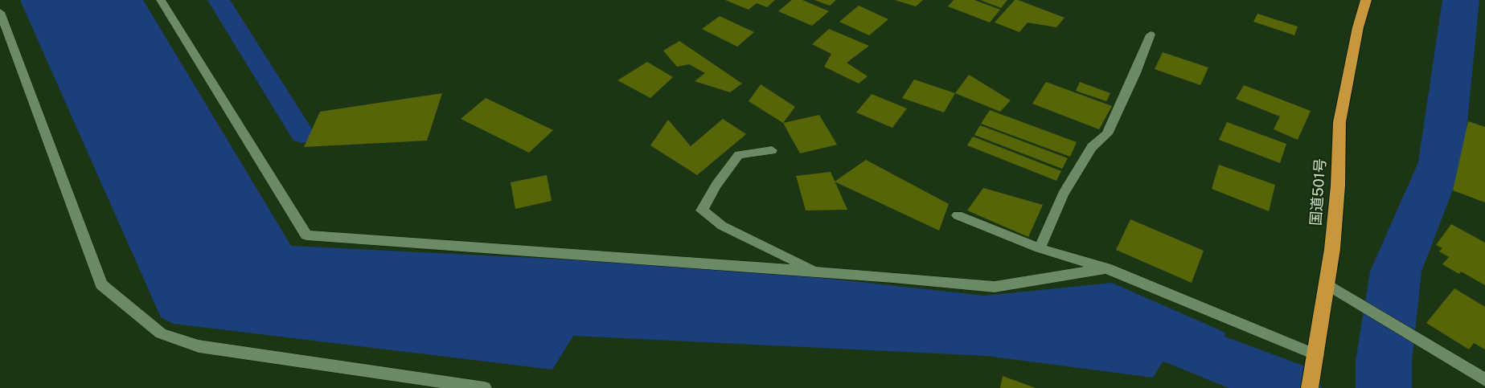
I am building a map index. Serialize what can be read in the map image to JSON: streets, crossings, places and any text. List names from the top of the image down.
{
  "streets": {
    "highway": ["国道501号"]
  }
}
